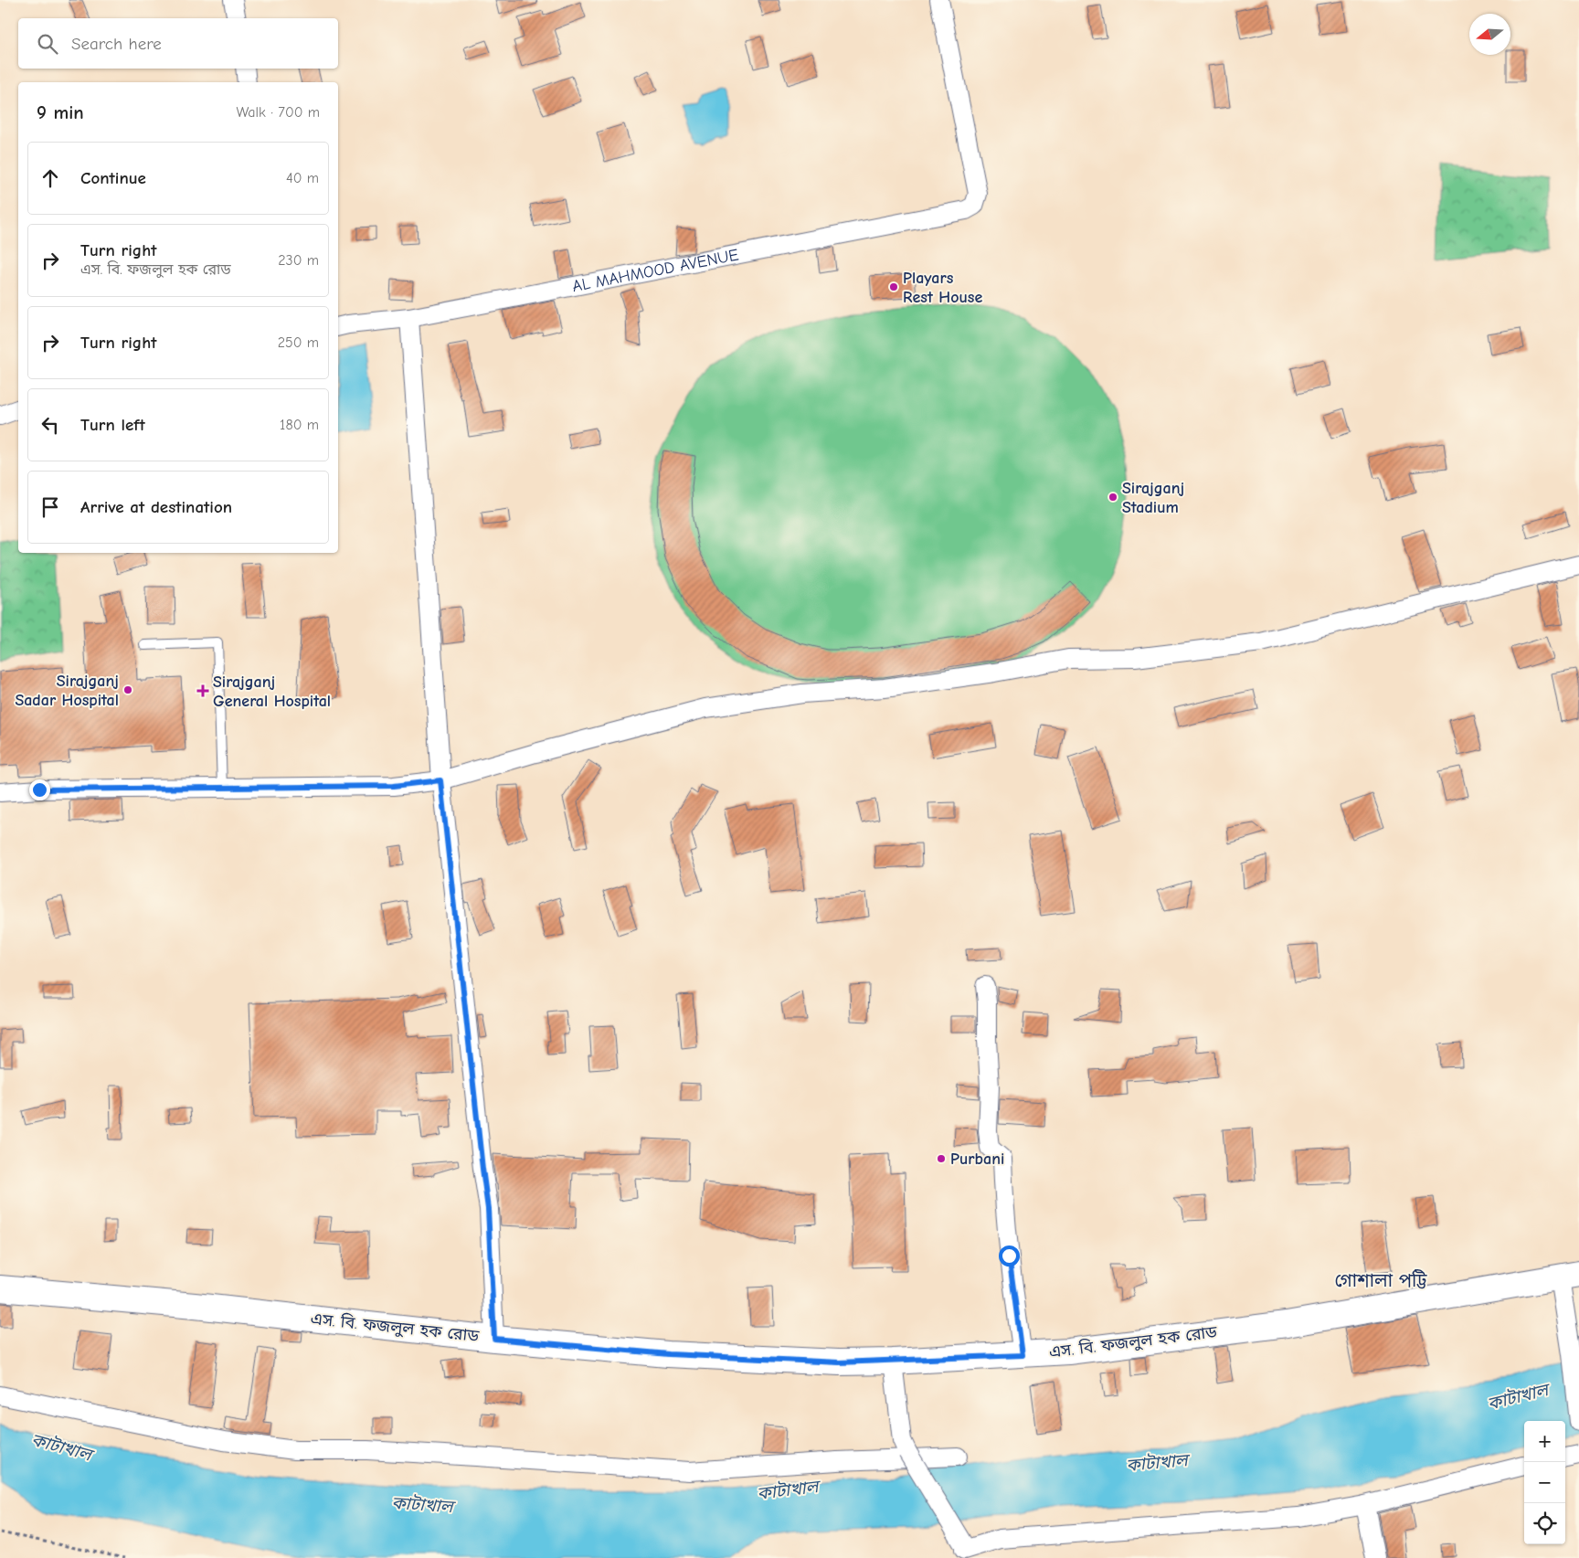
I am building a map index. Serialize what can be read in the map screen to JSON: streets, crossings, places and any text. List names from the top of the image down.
{
  "streets": {
    "main road": ["এস. বি. ফজলুল হক রোড"],
    "street": ["AL MAHMOOD AVENUE"]
  },
  "districts": ["গোশালা পট্টি"],
  "water": ["কাটাখাল"],
  "places": {
    "other": [
      "Playars Rest House",
      "Sirajganj Stadium",
      "Sirajganj Sadar Hospital",
      "Purbani"
    ],
    "health": ["Sirajganj General Hospital"]
  },
  "north": "left",
  "page": {
    "search": "Search here",
    "heading": ["9 min", "Walk · 700 m"],
    "list": [
      ["Continue", "40 m"],
      ["Turn right", "এস. বি. ফজলুল হক রোড", "230 m"],
      ["Turn right", "250 m"],
      ["Turn left", "180 m"],
      "Arrive at destination"
    ],
    "map_buttons": ["+", "−"]
  }
}
